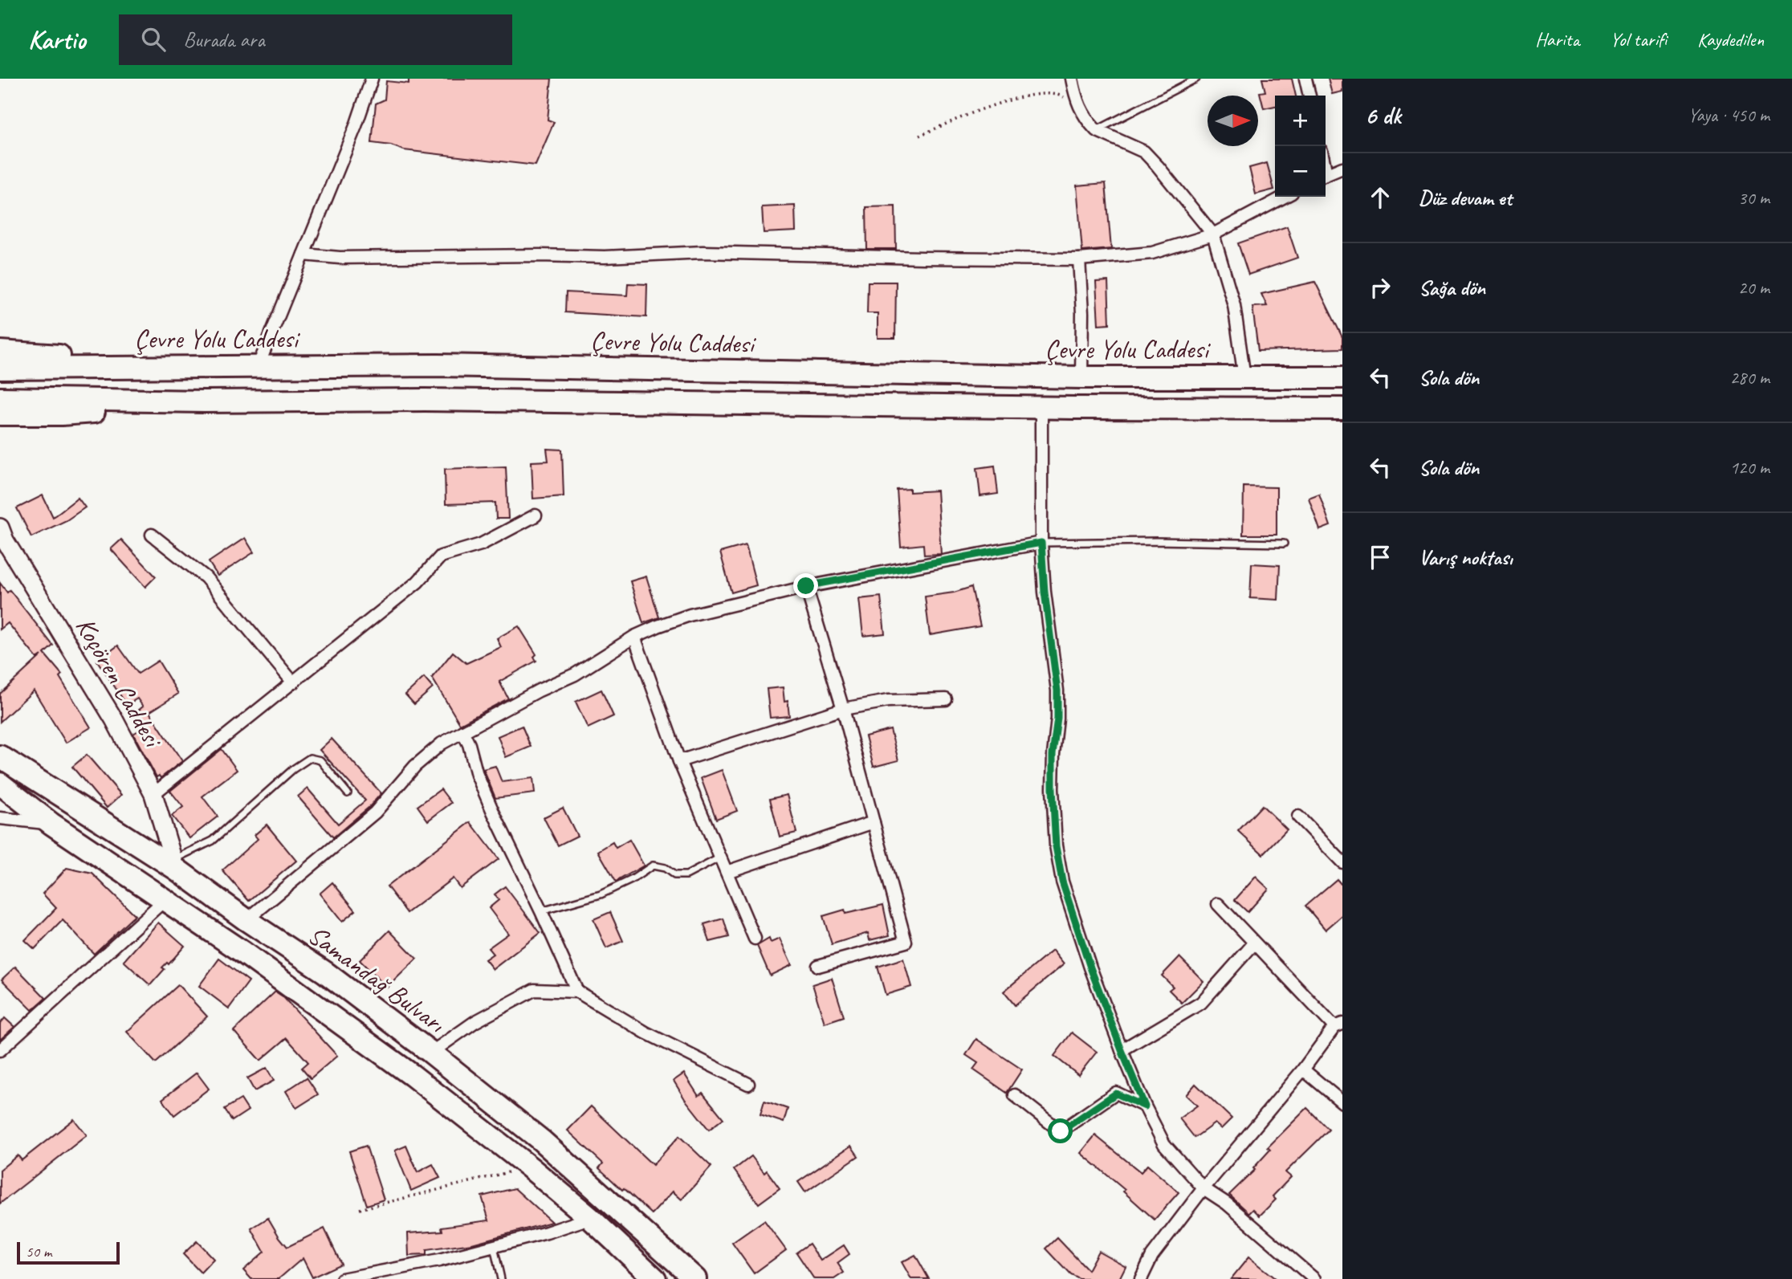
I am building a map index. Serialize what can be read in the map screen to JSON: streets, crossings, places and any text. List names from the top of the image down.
{
  "streets": {
    "highway": ["Çevre Yolu Caddesi", "Samandağ Bulvarı"],
    "street": ["Koçören Caddesi"]
  },
  "crossings": [
    ["Koçören Caddesi", "Samandağ Bulvarı"]
  ],
  "scale_bar": "50 m",
  "north": "right",
  "page": {
    "header": "Kartio",
    "search": "Burada ara",
    "nav": ["Harita", "Yol tarifi", "Kaydedilen"],
    "heading": ["6 dk", "Yaya · 450 m"],
    "map_buttons": ["+", "−"],
    "list": [
      ["Düz devam et", "30 m"],
      ["Sağa dön", "20 m"],
      ["Sola dön", "280 m"],
      ["Sola dön", "120 m"],
      "Varış noktası"
    ],
    "scale": "50 m"
  }
}
